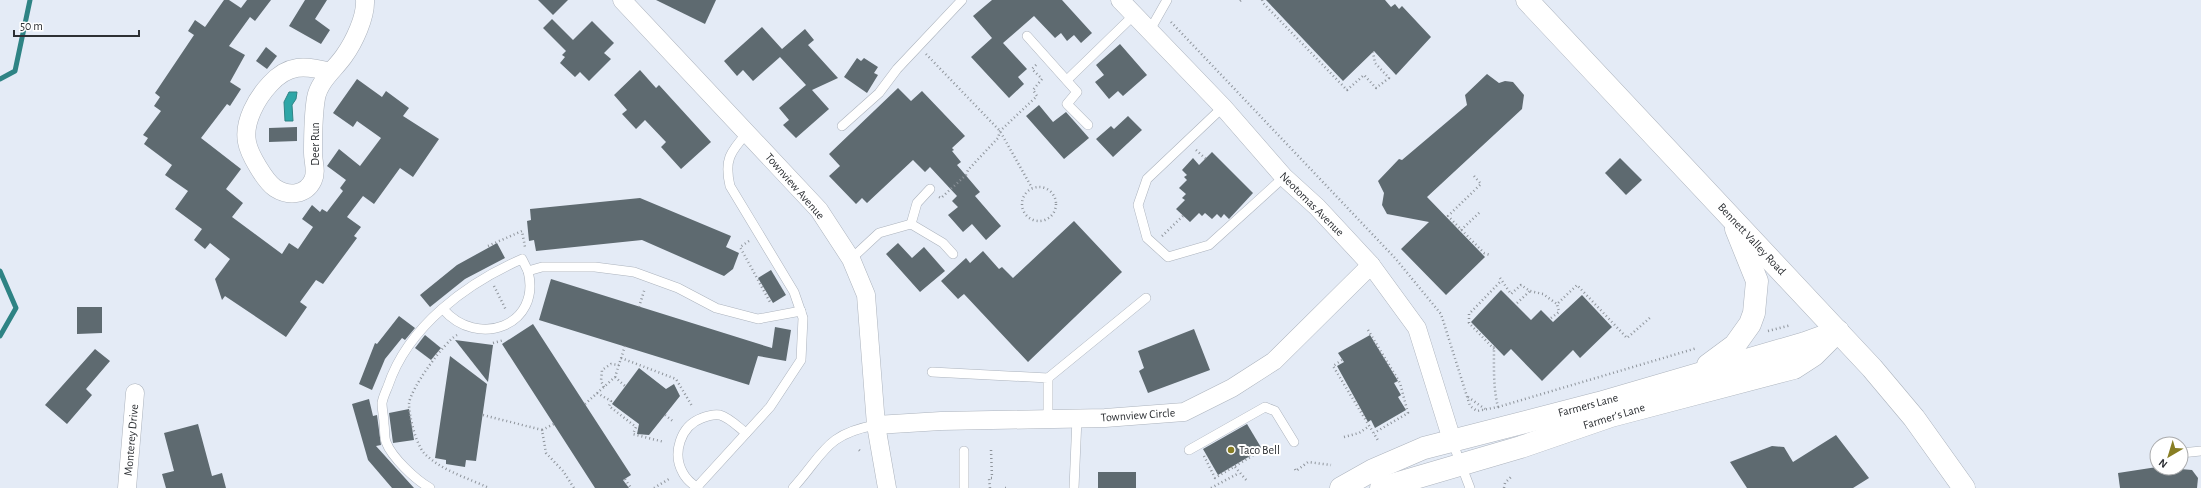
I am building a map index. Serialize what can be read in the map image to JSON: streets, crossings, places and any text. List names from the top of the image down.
{
  "streets": {
    "street": [
      "Deer Run",
      "Townview Avenue",
      "Neotomas Avenue",
      "Bennett Valley Road",
      "Farmers Lane",
      "Townview Circle",
      "Farmer's Lane",
      "Monterey Drive"
    ]
  },
  "crossings": [
    ["Townview Avenue", "Townview Circle"],
    ["Neotomas Avenue", "Farmers Lane"],
    ["Neotomas Avenue", "Townview Circle"],
    ["Bennett Valley Road", "Farmers Lane"],
    ["Bennett Valley Road", "Farmer's Lane"],
    ["Farmers Lane", "Farmer's Lane"]
  ],
  "places": ["Taco Bell"],
  "scale_bar": "50 m",
  "north": "bottom left"
}
